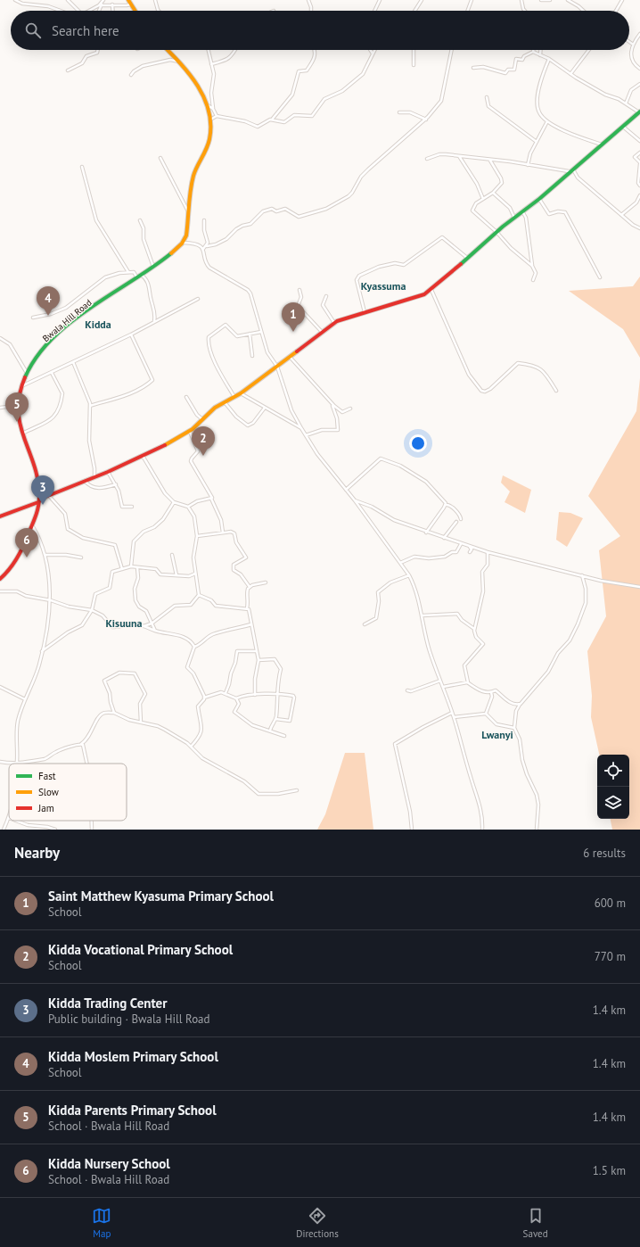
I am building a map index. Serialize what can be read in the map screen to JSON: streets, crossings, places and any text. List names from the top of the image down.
{
  "streets": {
    "street": ["Bwala Hill Road"]
  },
  "districts": [
    "Kyassuma",
    "Kidda",
    "Kisuuna",
    "Lwanyi"
  ],
  "legend": ["Fast", "Slow", "Jam"],
  "page": {
    "search": "Search here",
    "pins": [
      "4",
      "1",
      "5",
      "2",
      "3",
      "6"
    ],
    "heading": ["Nearby", "6 results"],
    "list": [
      {
        "mark": "1",
        "name": "Saint Matthew Kyasuma Primary School",
        "note": "School",
        "value": "600 m"
      },
      {
        "mark": "2",
        "name": "Kidda Vocational Primary School",
        "note": "School",
        "value": "770 m"
      },
      {
        "mark": "3",
        "name": "Kidda Trading Center",
        "note": "Public building · Bwala Hill Road",
        "value": "1.4 km"
      },
      {
        "mark": "4",
        "name": "Kidda Moslem Primary School",
        "note": "School",
        "value": "1.4 km"
      },
      {
        "mark": "5",
        "name": "Kidda Parents Primary School",
        "note": "School · Bwala Hill Road",
        "value": "1.4 km"
      },
      {
        "mark": "6",
        "name": "Kidda Nursery School",
        "note": "School · Bwala Hill Road",
        "value": "1.5 km"
      }
    ],
    "nav": ["Map", "Directions", "Saved"]
  }
}
